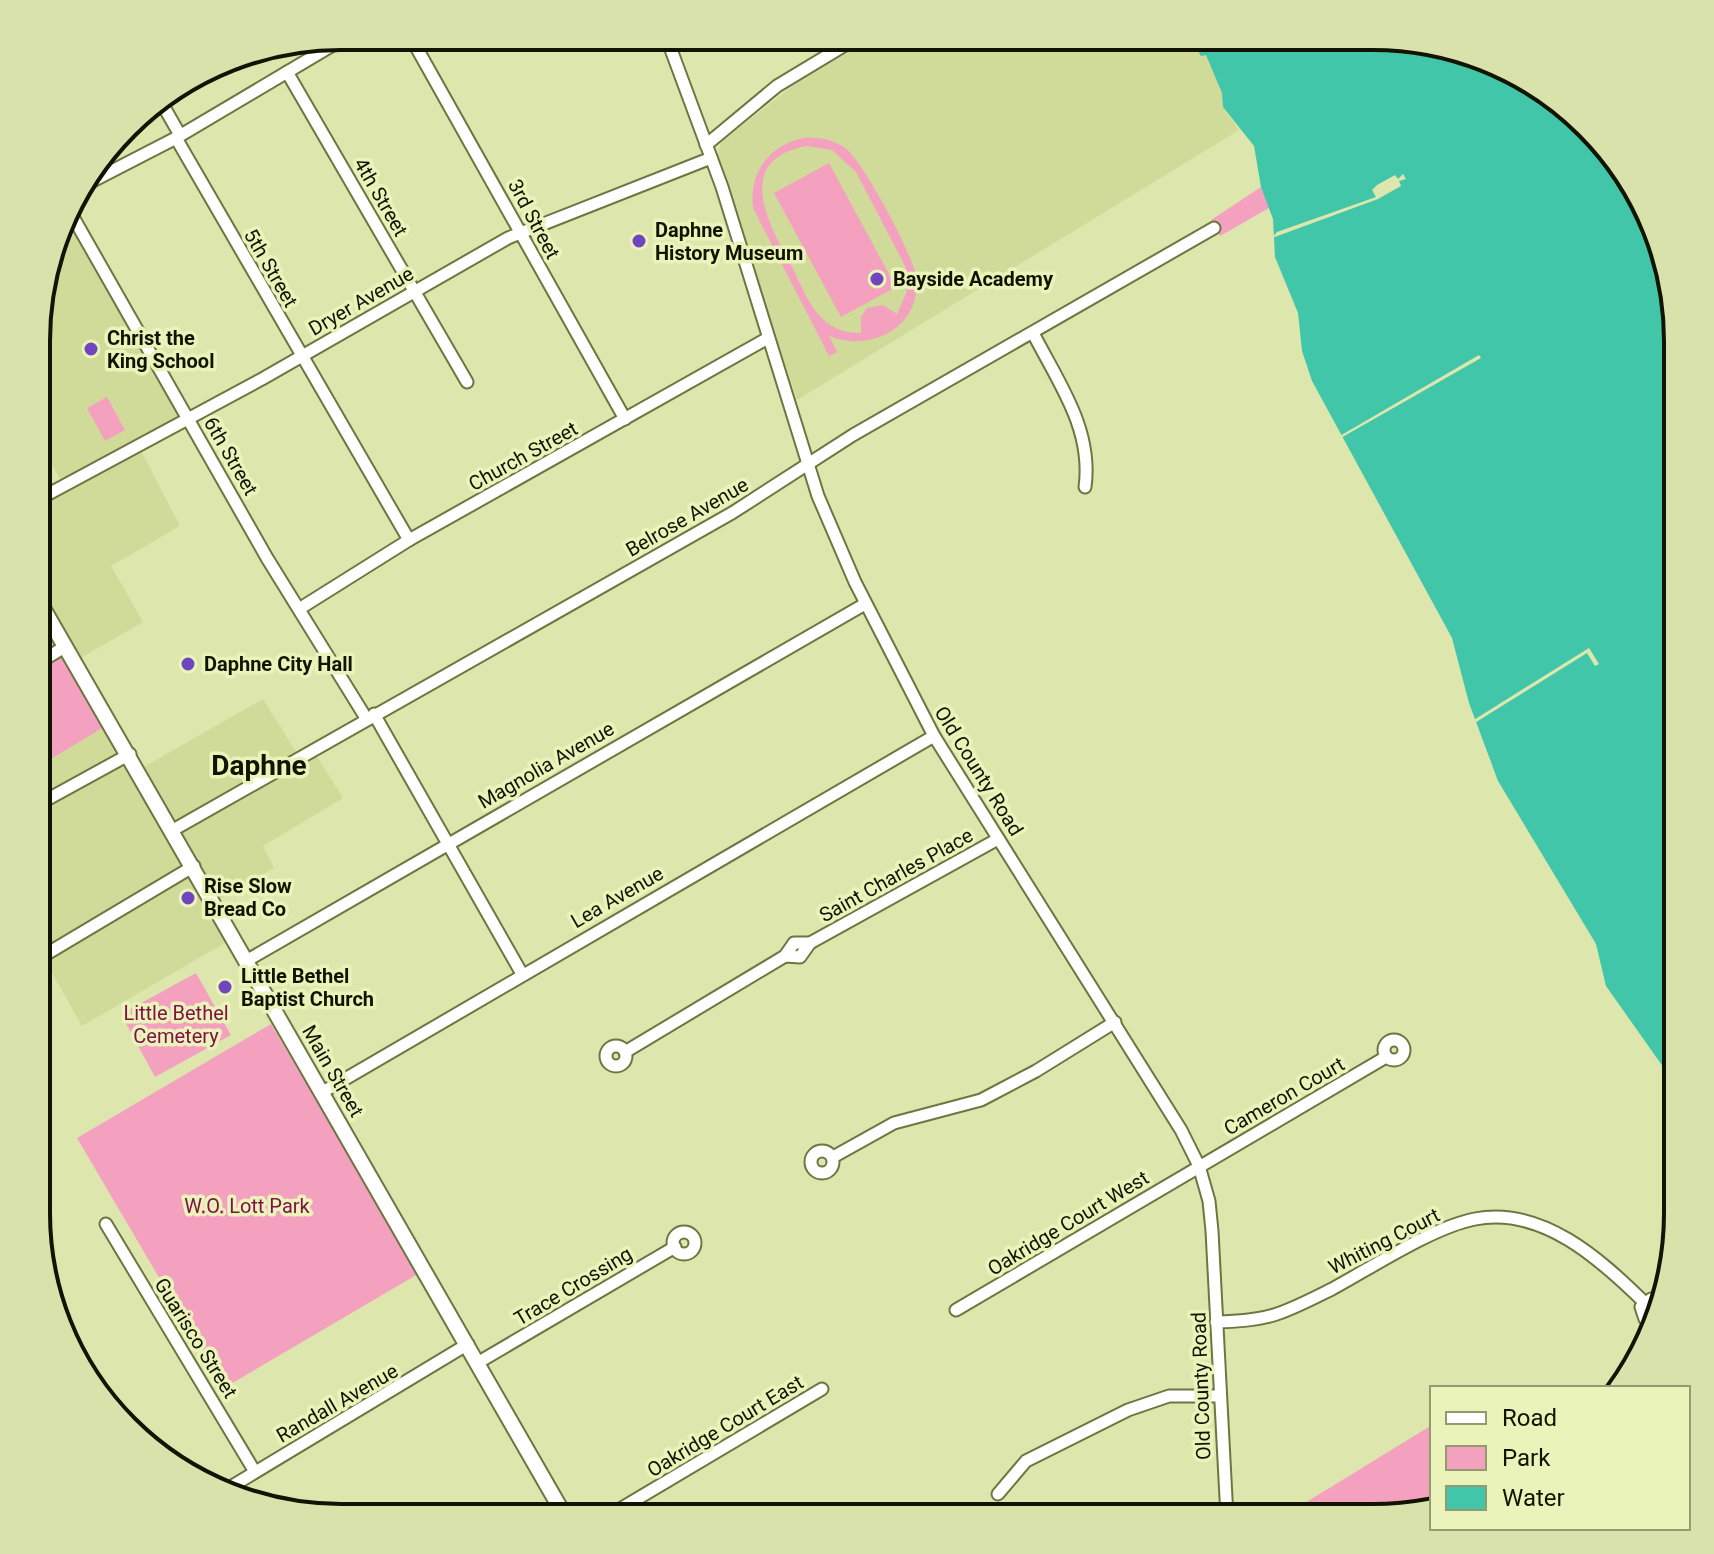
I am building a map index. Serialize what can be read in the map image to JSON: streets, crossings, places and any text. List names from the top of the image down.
{
  "streets": {
    "main road": ["Main Street"],
    "street": [
      "4th Street",
      "3rd Street",
      "5th Street",
      "Dryer Avenue",
      "6th Street",
      "Church Street",
      "Belrose Avenue",
      "Magnolia Avenue",
      "Old County Road",
      "Saint Charles Place",
      "Lea Avenue",
      "Cameron Court",
      "Oakridge Court West",
      "Whiting Court",
      "Trace Crossing",
      "Guarisco Street",
      "Randall Avenue",
      "Oakridge Court East"
    ]
  },
  "crossings": [
    ["4th Street", "Dryer Avenue"],
    ["3rd Street", "Dryer Avenue"],
    ["3rd Street", "Church Street"],
    ["5th Street", "Dryer Avenue"],
    ["5th Street", "Church Street"],
    ["Dryer Avenue", "6th Street"],
    ["Dryer Avenue", "Old County Road"],
    ["6th Street", "Church Street"],
    ["6th Street", "Belrose Avenue"],
    ["6th Street", "Magnolia Avenue"],
    ["6th Street", "Lea Avenue"],
    ["Church Street", "Old County Road"],
    ["Belrose Avenue", "Old County Road"],
    ["Belrose Avenue", "Main Street"],
    ["Magnolia Avenue", "Old County Road"],
    ["Magnolia Avenue", "Main Street"],
    ["Old County Road", "Saint Charles Place"],
    ["Old County Road", "Lea Avenue"],
    ["Old County Road", "Cameron Court"],
    ["Old County Road", "Oakridge Court West"],
    ["Old County Road", "Whiting Court"],
    ["Lea Avenue", "Main Street"],
    ["Main Street", "Trace Crossing"],
    ["Main Street", "Randall Avenue"],
    ["Cameron Court", "Oakridge Court West"],
    ["Guarisco Street", "Randall Avenue"]
  ],
  "districts": ["Daphne"],
  "parks": ["Little Bethel Cemetery", "W.O. Lott Park"],
  "places": [
    "Daphne History Museum",
    "Bayside Academy",
    "Christ the King School",
    "Daphne City Hall",
    "Rise Slow Bread Co",
    "Little Bethel Baptist Church"
  ],
  "legend": ["Road", "Park", "Water"]
}
